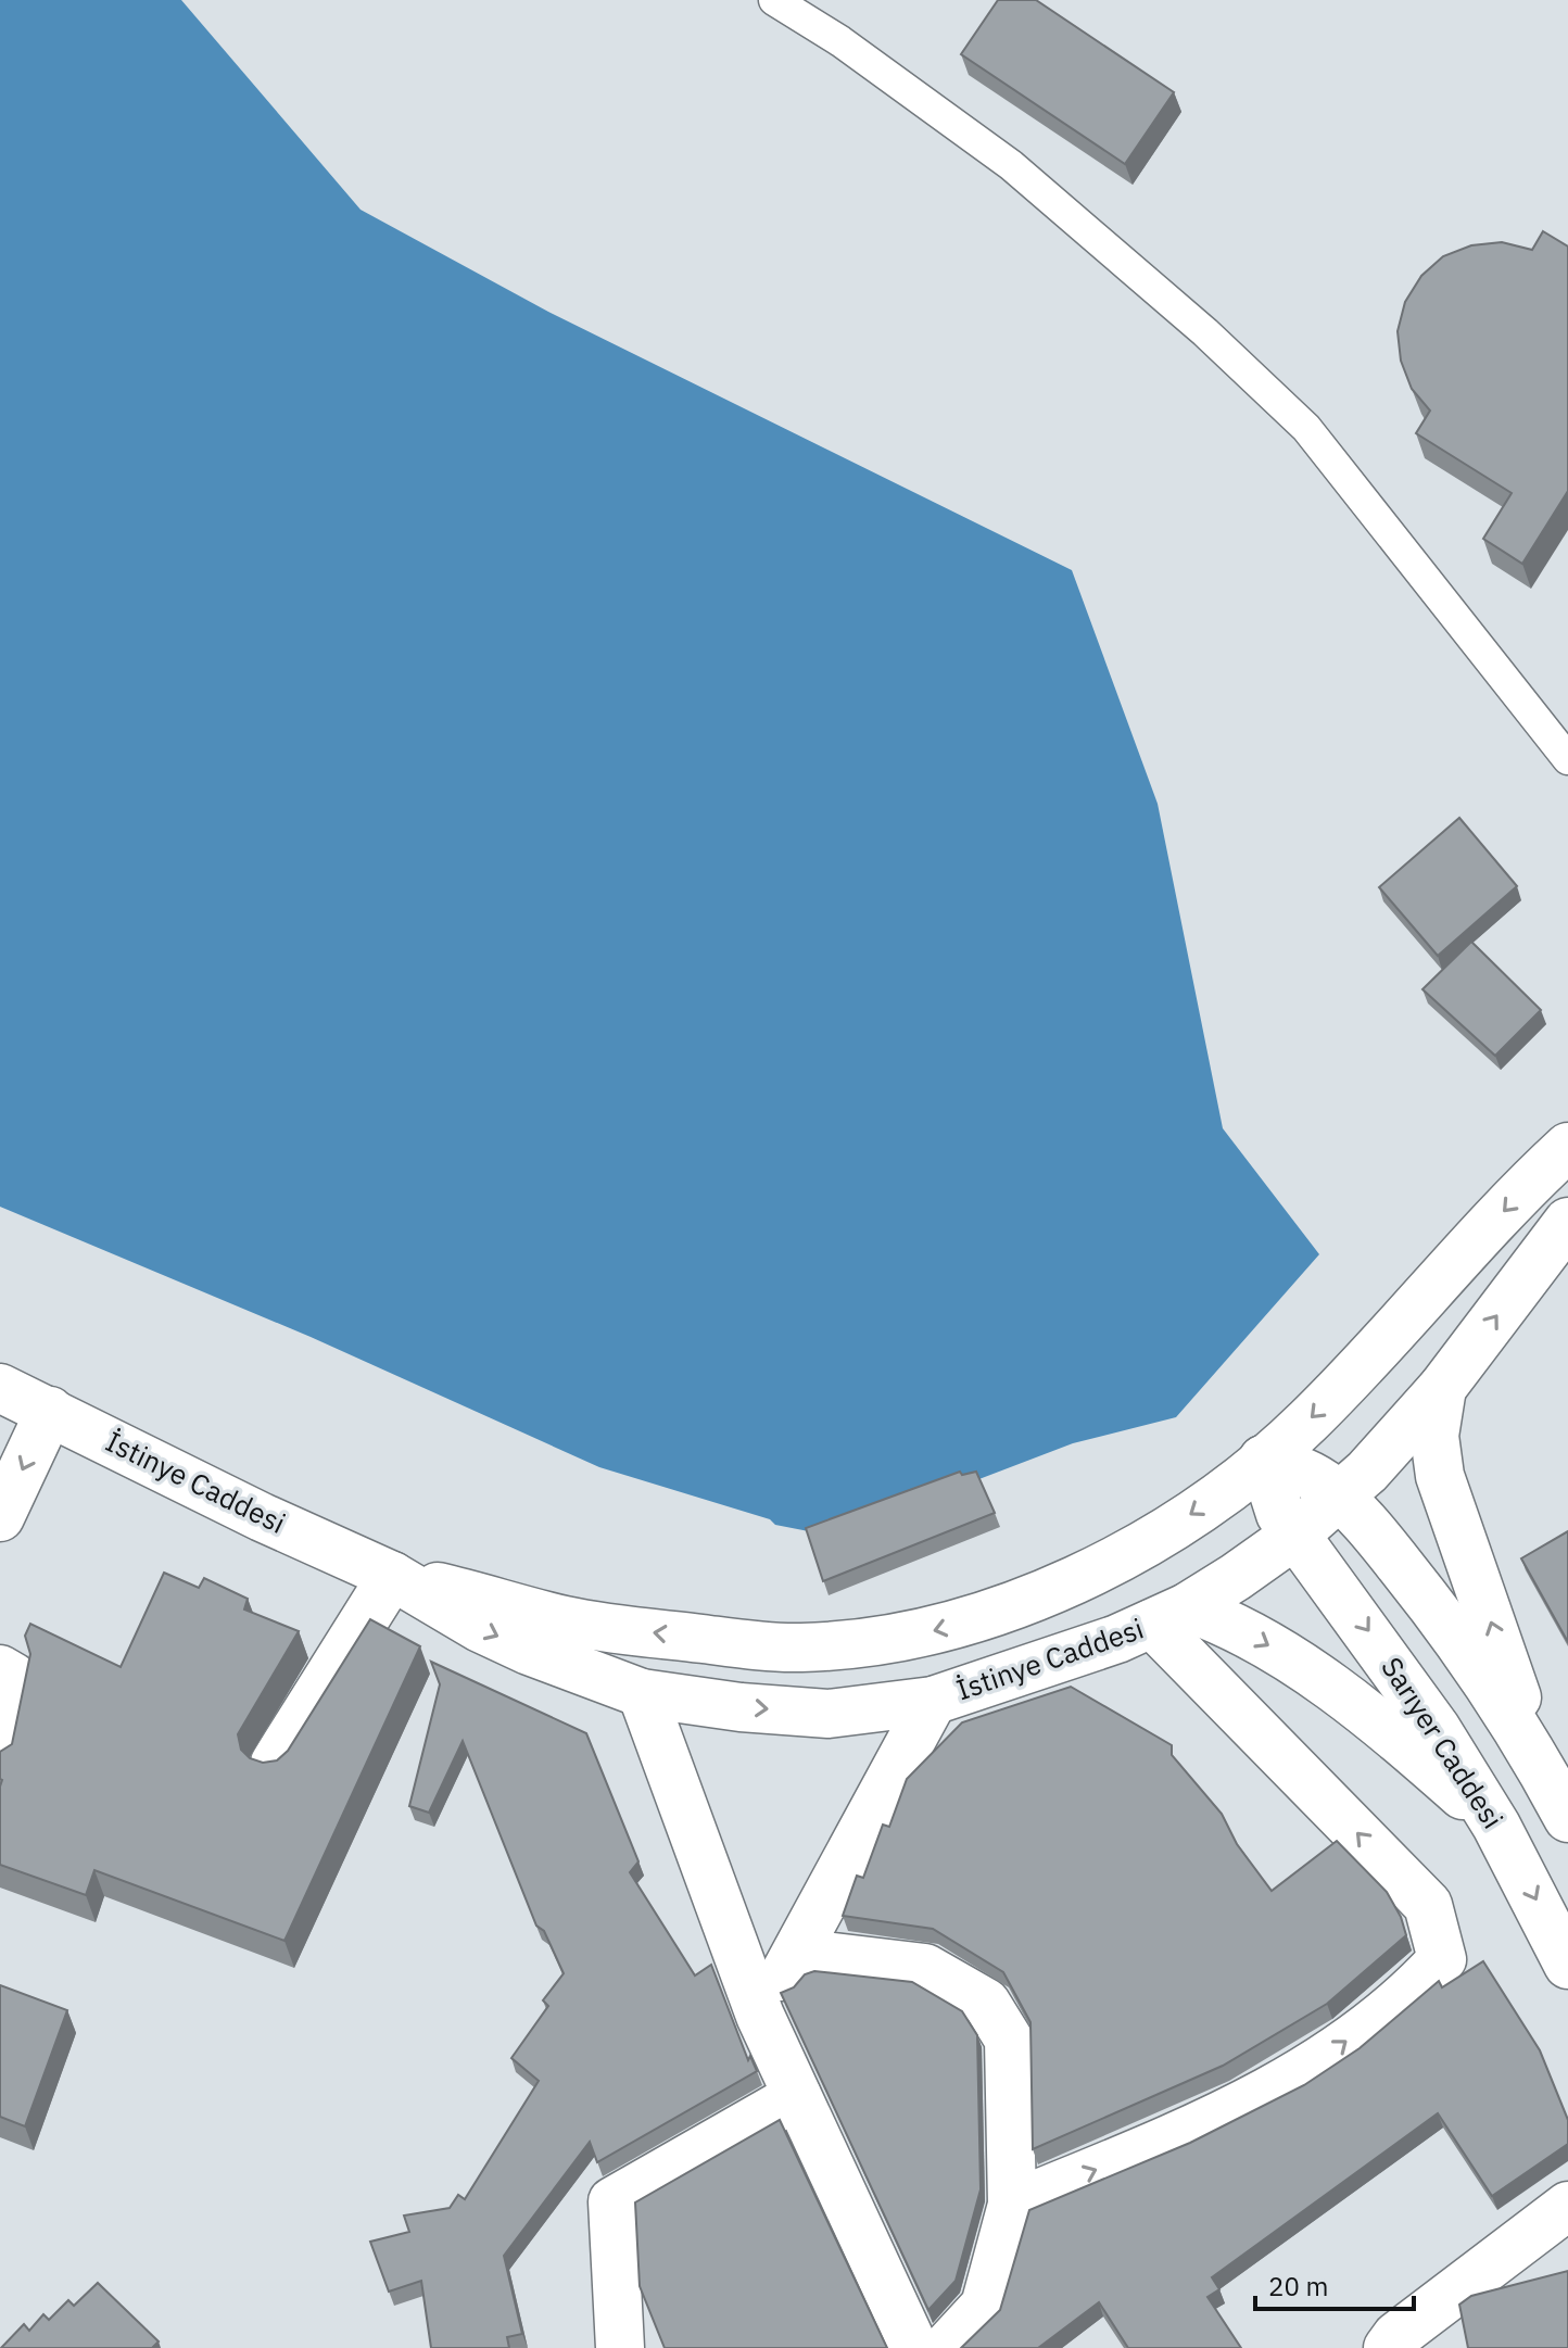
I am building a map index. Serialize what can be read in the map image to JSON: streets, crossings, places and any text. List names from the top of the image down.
{
  "streets": {
    "main road": ["İstinye Caddesi", "Sarıyer Caddesi"]
  },
  "crossings": [
    ["İstinye Caddesi", "Sarıyer Caddesi"]
  ],
  "scale_bar": "20 m"
}
